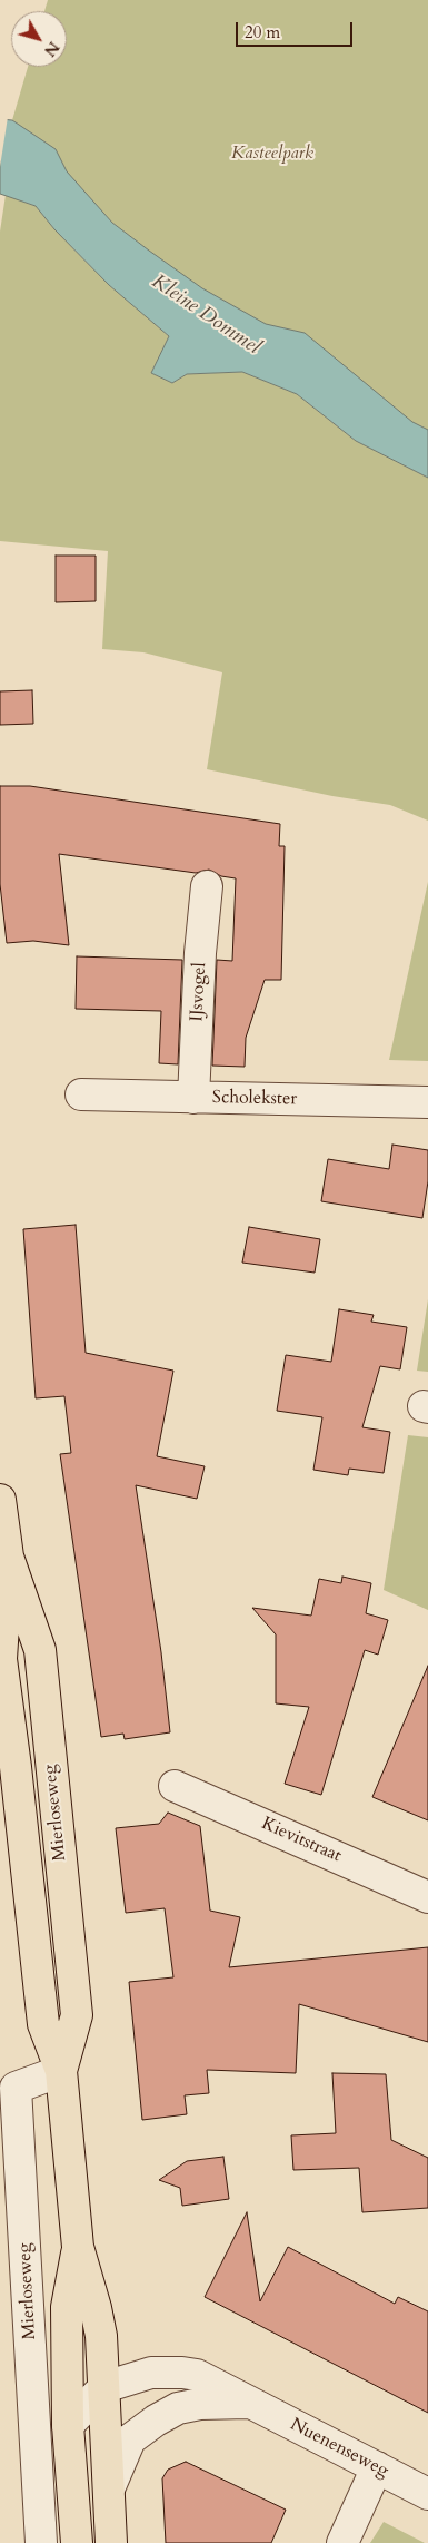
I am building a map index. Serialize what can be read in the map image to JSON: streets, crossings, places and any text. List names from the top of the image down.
{
  "streets": {
    "main road": ["Mierloseweg"],
    "street": [
      "IJsvogel",
      "Scholekster",
      "Kievitstraat",
      "Nuenenseweg"
    ]
  },
  "crossings": [
    ["IJsvogel", "Scholekster"],
    ["Mierloseweg", "Nuenenseweg"]
  ],
  "water": ["Kleine Dommel"],
  "parks": ["Kasteelpark"],
  "scale_bar": "20 m",
  "north": "bottom right"
}
